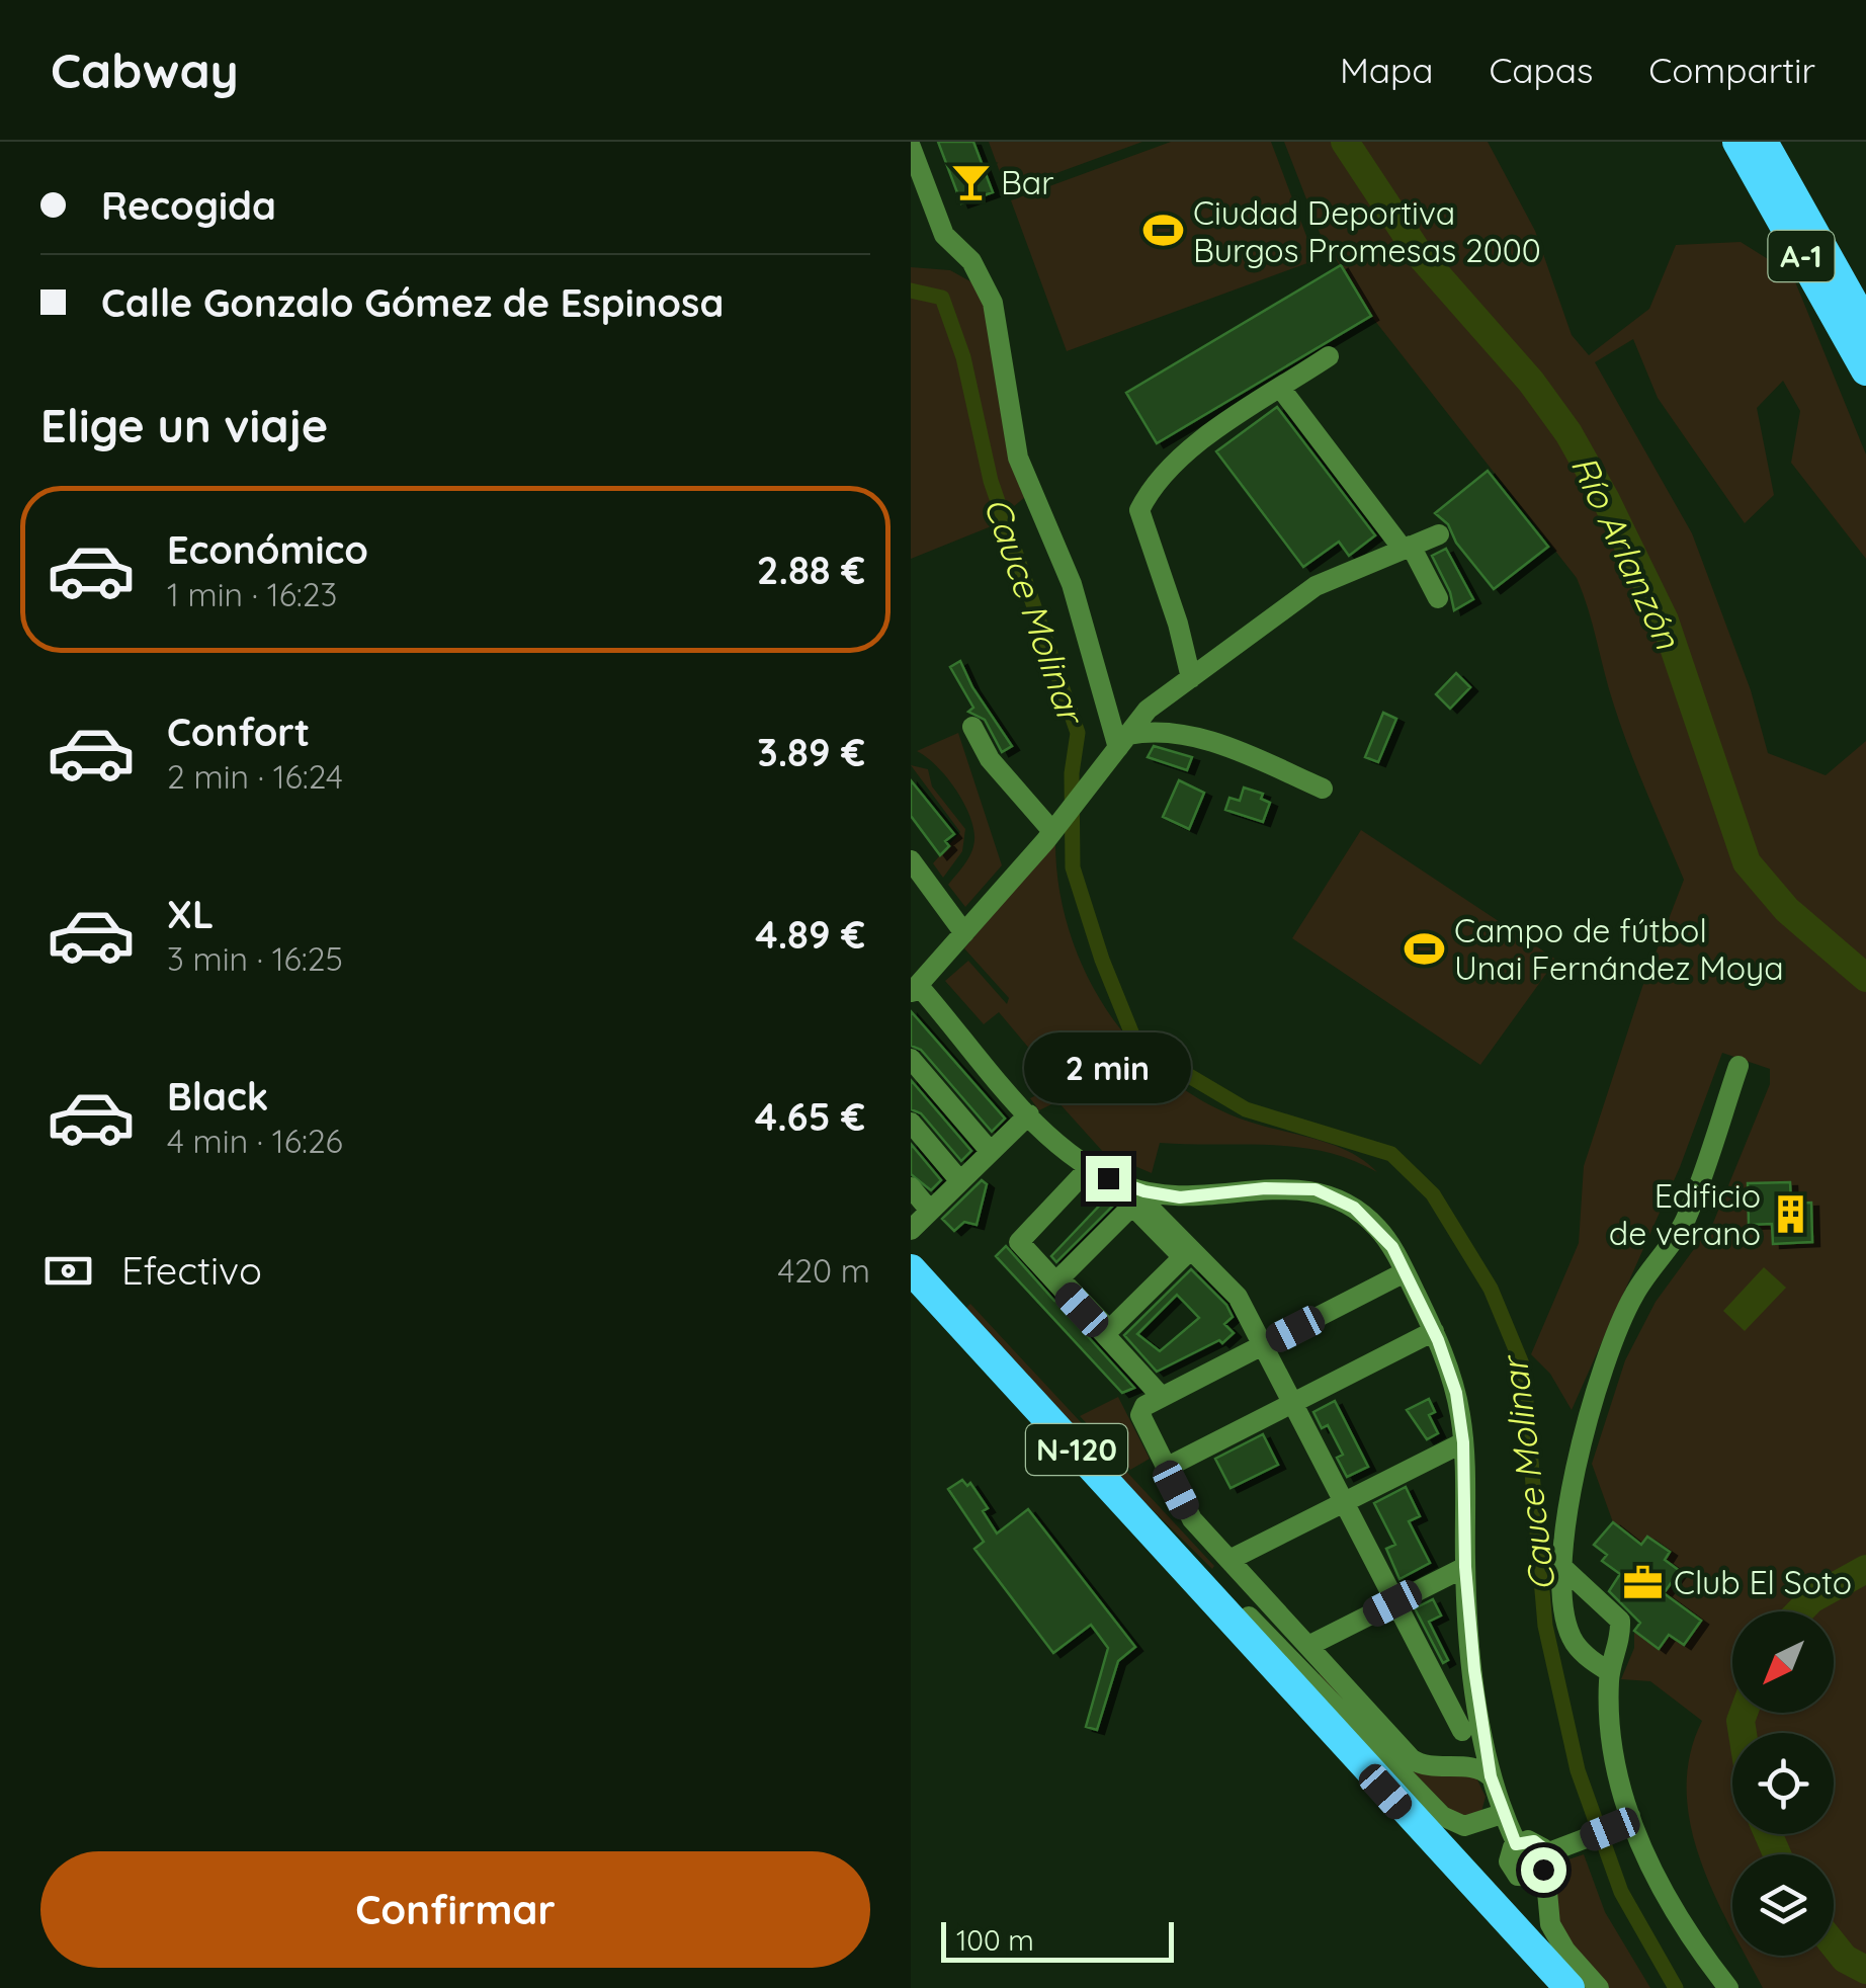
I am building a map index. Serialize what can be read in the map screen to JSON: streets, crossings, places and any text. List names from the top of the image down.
{
  "streets": {
    "highway": ["A-1", "N-120"]
  },
  "water": ["Río Arlanzón", "Cauce Molinar"],
  "places": {
    "bar": ["Bar"],
    "sports": ["Ciudad Deportiva Burgos Promesas 2000", "Campo de fútbol Unai Fernández Moya"],
    "building": ["Edificio de verano"],
    "office": ["Club El Soto"]
  },
  "scale_bar": "100 m",
  "north": "bottom left",
  "page": {
    "header": "Cabway",
    "nav": ["Mapa", "Capas", "Compartir"],
    "banner": ["Recogida", "Calle Gonzalo Gómez de Espinosa"],
    "heading": "Elige un viaje",
    "list": [
      {
        "name": "Económico",
        "note": "1 min · 16:23",
        "value": "2.88 €"
      },
      {
        "name": "Confort",
        "note": "2 min · 16:24",
        "value": "3.89 €"
      },
      {
        "name": "XL",
        "note": "3 min · 16:25",
        "value": "4.89 €"
      },
      {
        "name": "Black",
        "note": "4 min · 16:26",
        "value": "4.65 €"
      }
    ],
    "bubble": "2 min",
    "pay": ["Efectivo", "420 m"],
    "buttons": "Confirmar",
    "scale": "100 m"
  }
}
